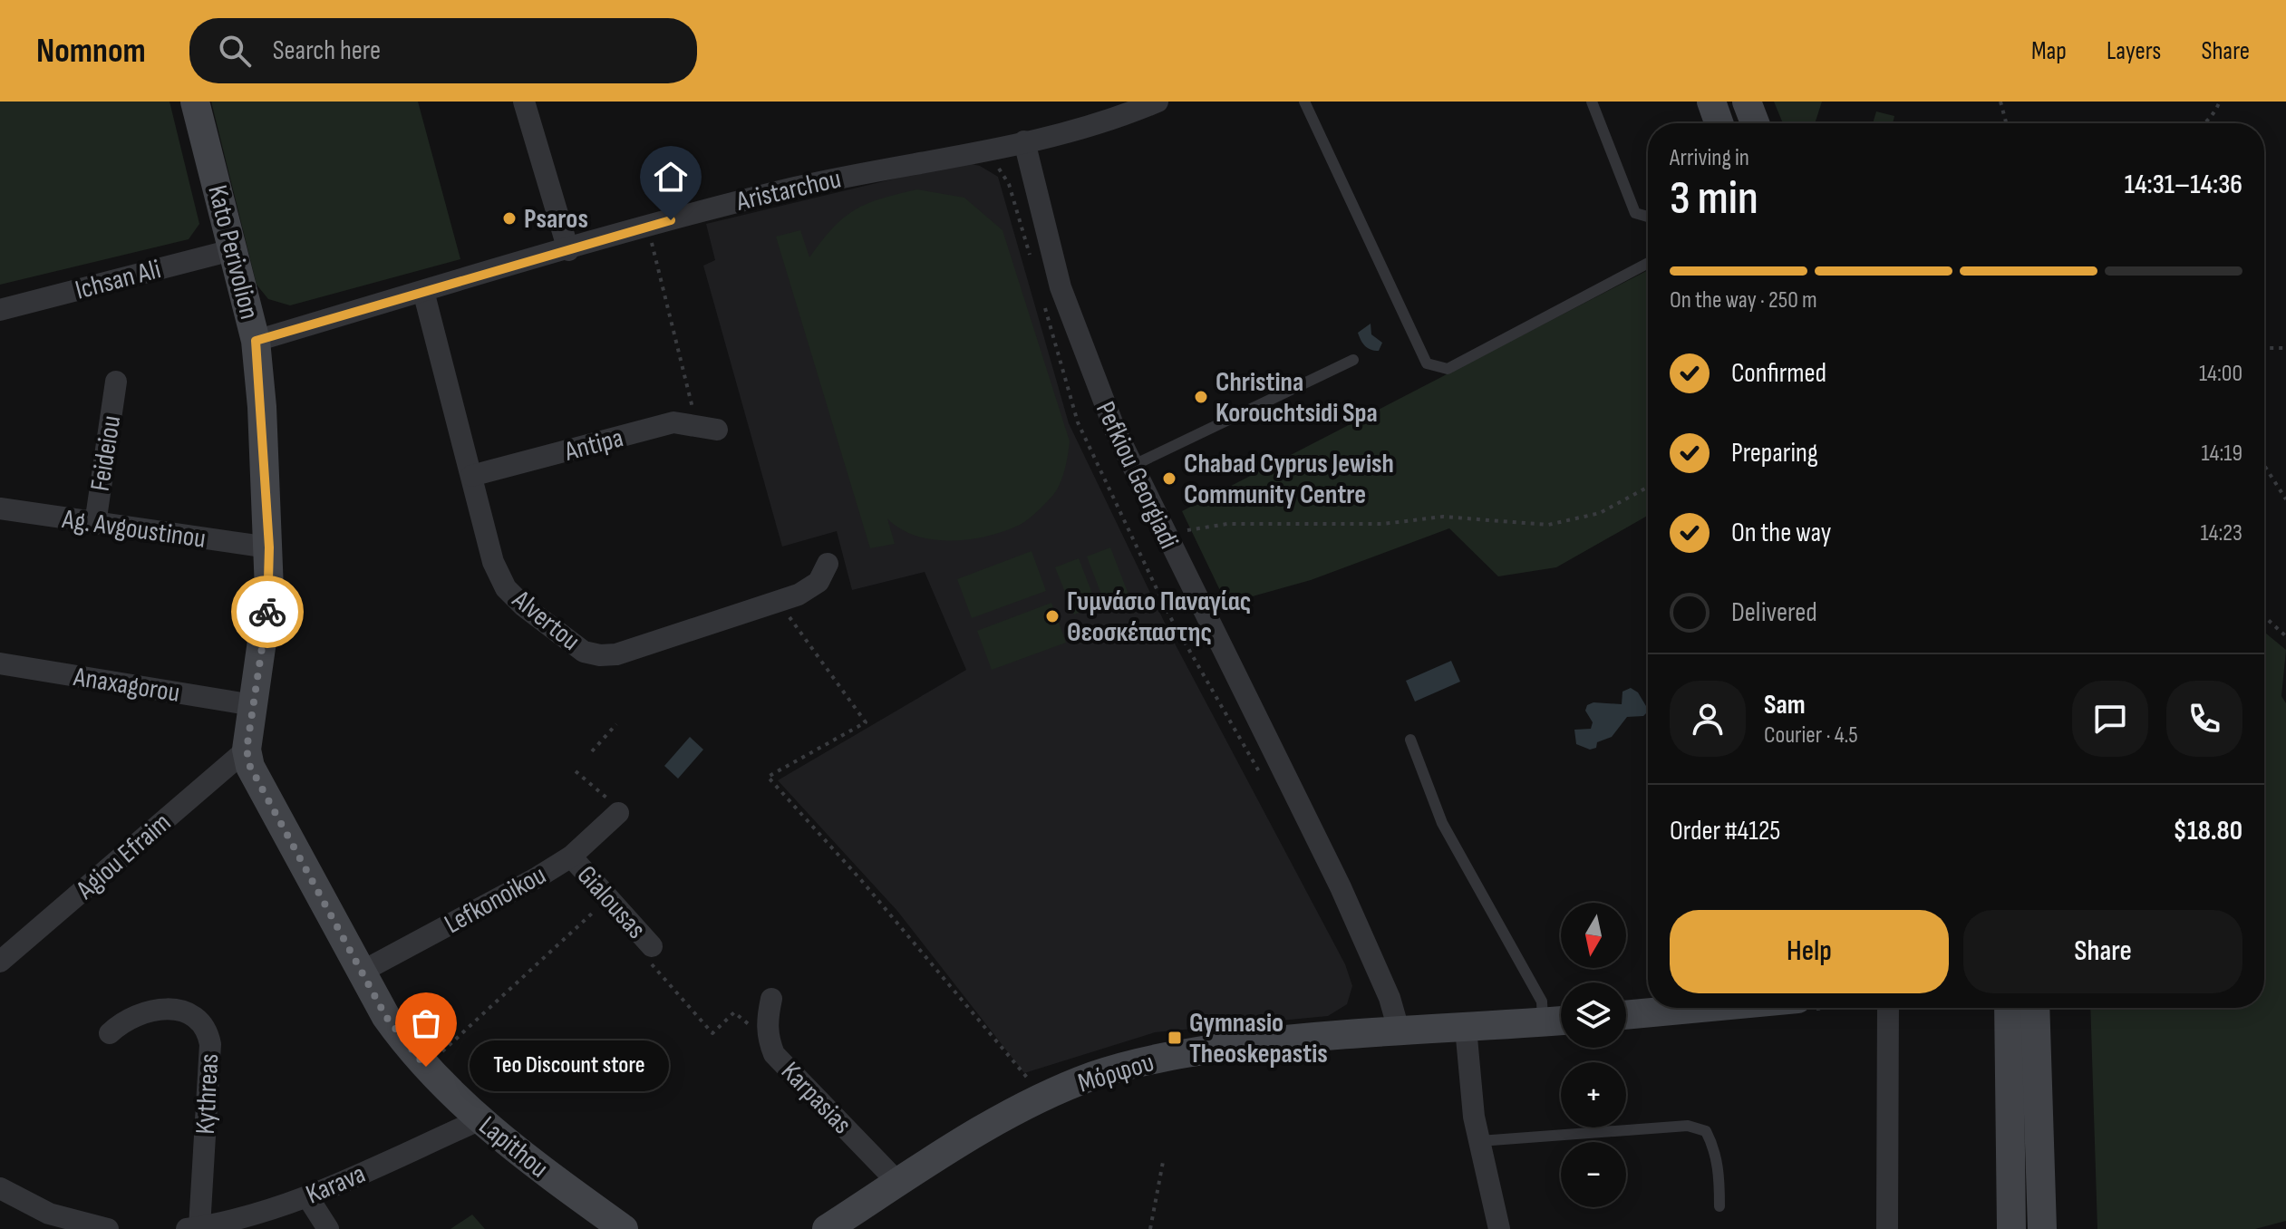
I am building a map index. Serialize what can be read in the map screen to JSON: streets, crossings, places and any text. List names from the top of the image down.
{
  "streets": {
    "street": [
      "Aristarchou",
      "Kato Perivolion",
      "Ichsan Ali",
      "Antipa",
      "Feideiou",
      "Pefkiou Georgiadi",
      "Ag. Avgoustinou",
      "Alvertou",
      "Anaxagorou",
      "Agiou Efraim",
      "Lefkonoikou",
      "Gialousas",
      "Μόρφου",
      "Kythreas",
      "Karpasias",
      "Lapithou",
      "Karava"
    ]
  },
  "crossings": [
    ["Aristarchou", "Kato Perivolion"],
    ["Aristarchou", "Pefkiou Georgiadi"],
    ["Aristarchou", "Alvertou"],
    ["Kato Perivolion", "Ichsan Ali"],
    ["Kato Perivolion", "Ag. Avgoustinou"],
    ["Kato Perivolion", "Anaxagorou"],
    ["Kato Perivolion", "Agiou Efraim"],
    ["Kato Perivolion", "Lapithou"],
    ["Antipa", "Alvertou"],
    ["Feideiou", "Ag. Avgoustinou"],
    ["Pefkiou Georgiadi", "Μόρφου"],
    ["Agiou Efraim", "Lapithou"],
    ["Lefkonoikou", "Gialousas"],
    ["Lefkonoikou", "Lapithou"],
    ["Μόρφου", "Karpasias"],
    ["Kythreas", "Karava"],
    ["Lapithou", "Karava"]
  ],
  "places": {
    "other": [
      "Psaros",
      "Christina Korouchtsidi Spa",
      "Chabad Cyprus Jewish Community Centre",
      "Γυμνάσιο Παναγίας Θεοσκέπαστης",
      "Teo Discount store"
    ],
    "transit": ["Gymnasio Theoskepastis"]
  },
  "north": "bottom",
  "page": {
    "header": "Nomnom",
    "search": "Search here",
    "nav": ["Map", "Layers", "Share"],
    "heading": ["3 min", "Arriving in", "14:31–14:36"],
    "panel": [
      "Sam",
      "Courier · 4.5",
      "Order #4125",
      "$18.80"
    ],
    "bar": "On the way · 250 m",
    "list": [
      ["Confirmed", "14:00"],
      ["Preparing", "14:19"],
      ["On the way", "14:23"],
      "Delivered"
    ],
    "buttons": ["Help", "Share"],
    "map_buttons": ["+", "−"],
    "bubble": "Teo Discount store"
  }
}
